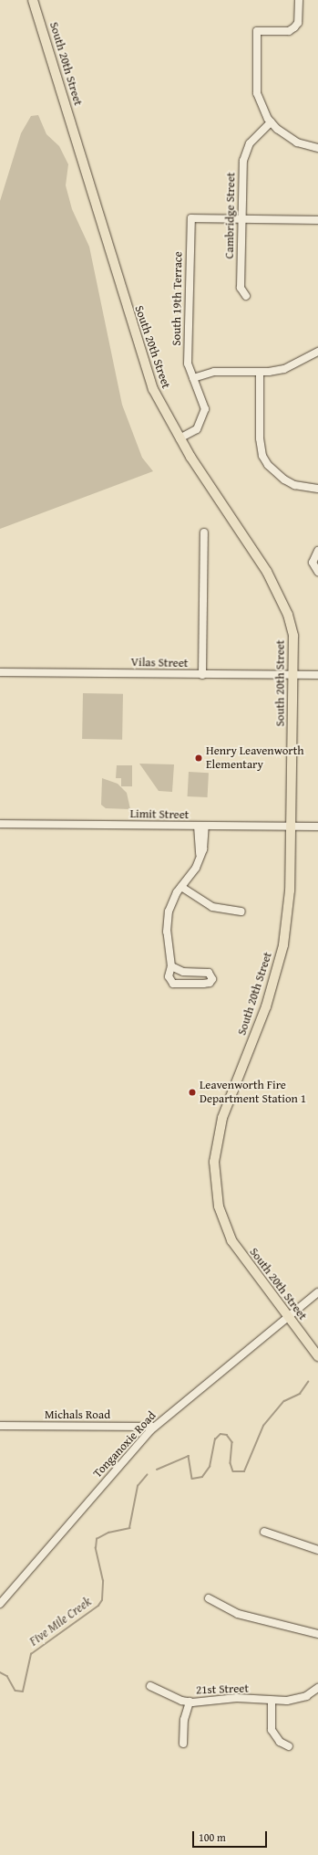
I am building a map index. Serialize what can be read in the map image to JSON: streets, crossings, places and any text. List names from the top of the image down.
{
  "streets": {
    "main road": ["South 20th Street"],
    "street": [
      "Cambridge Street",
      "South 19th Terrace",
      "Vilas Street",
      "Limit Street",
      "Michals Road",
      "Tonganoxie Road",
      "21st Street"
    ]
  },
  "crossings": [
    ["South 20th Street", "South 19th Terrace"],
    ["South 20th Street", "Vilas Street"],
    ["South 20th Street", "Limit Street"],
    ["South 20th Street", "Tonganoxie Road"],
    ["Cambridge Street", "South 19th Terrace"],
    ["Michals Road", "Tonganoxie Road"]
  ],
  "water": ["Five Mile Creek"],
  "places": ["Henry Leavenworth Elementary", "Leavenworth Fire Department Station 1"],
  "scale_bar": "100 m"
}
